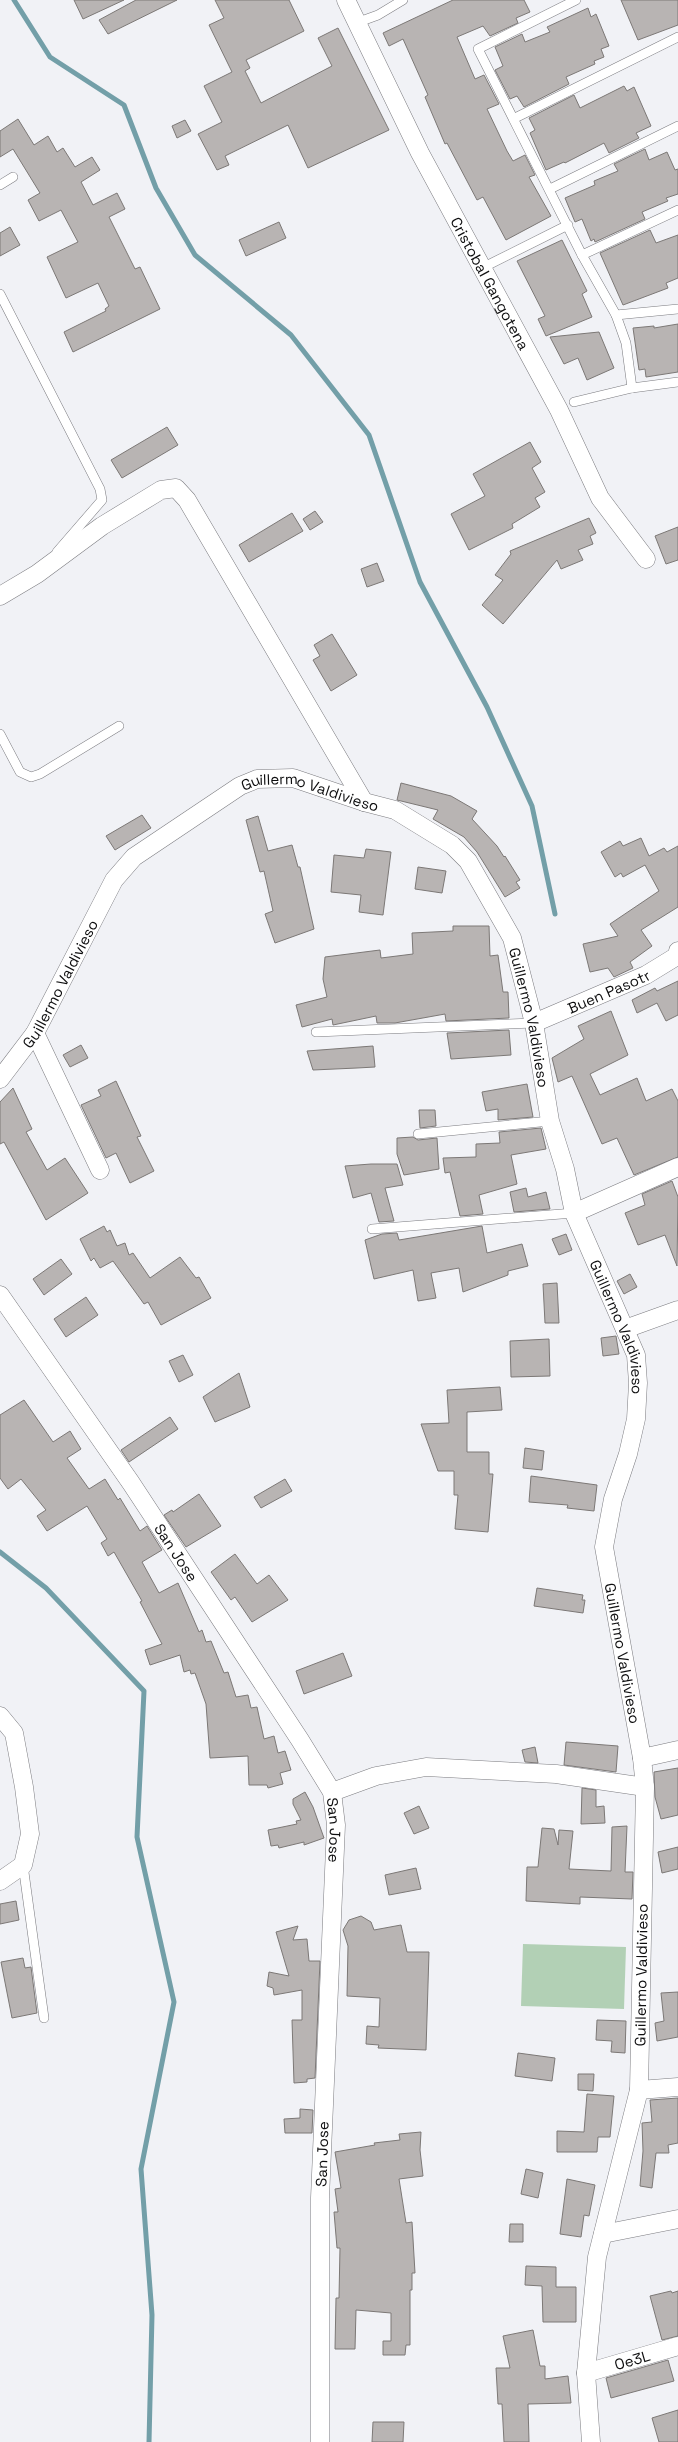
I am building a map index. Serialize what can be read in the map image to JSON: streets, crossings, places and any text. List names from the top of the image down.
{
  "streets": {
    "street": [
      "Cristobal Gangotena",
      "Guillermo Valdivieso",
      "Buen Pasotr",
      "San Jose",
      "Oe3L"
    ]
  },
  "crossings": [
    ["Guillermo Valdivieso", "Buen Pasotr"],
    ["Guillermo Valdivieso", "Oe3L"]
  ]
}
